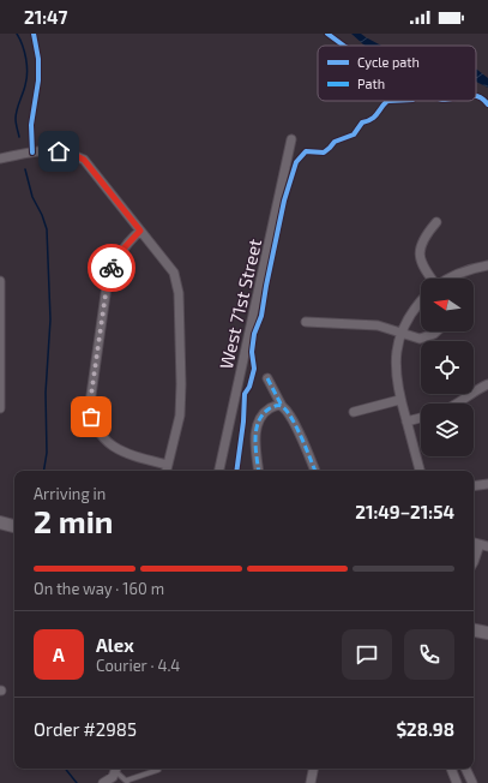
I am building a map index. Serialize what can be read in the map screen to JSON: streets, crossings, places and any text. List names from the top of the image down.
{
  "streets": {
    "street": ["West 71st Street"]
  },
  "legend": ["Cycle path", "Path"],
  "north": "left",
  "page": {
    "status": "21:47",
    "heading": ["2 min", "Arriving in", "21:49–21:54"],
    "panel": [
      "Alex",
      "Courier · 4.4",
      "Order #2985",
      "$28.98"
    ],
    "bar": "On the way · 160 m",
    "round": "A"
  }
}
